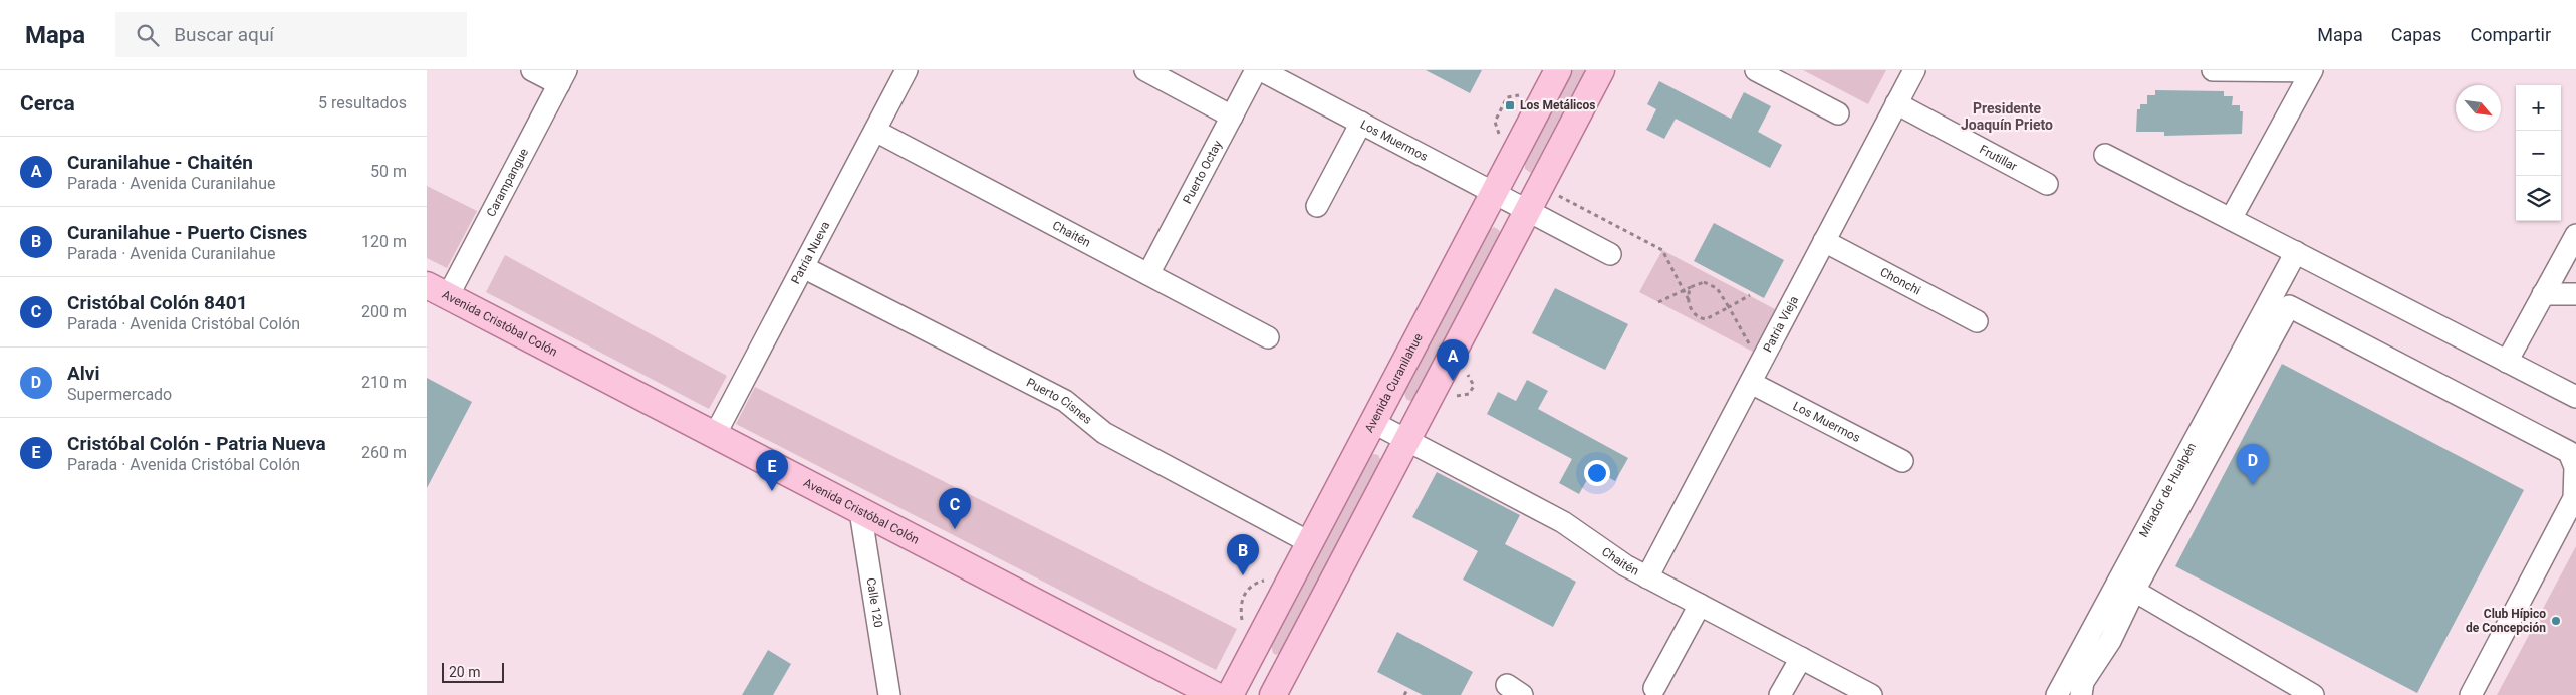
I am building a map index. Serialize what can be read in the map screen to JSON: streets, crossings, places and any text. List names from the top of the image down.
{
  "streets": {
    "main road": ["Avenida Cristóbal Colón", "Avenida Curanilahue"],
    "street": [
      "Los Muermos",
      "Frutillar",
      "Puerto Octay",
      "Carampangue",
      "Chaitén",
      "Patria Nueva",
      "Chonchi",
      "Patria Vieja",
      "Puerto Cisnes",
      "Mirador de Hualpén",
      "Calle 120"
    ]
  },
  "crossings": [
    ["Los Muermos", "Patria Vieja"],
    ["Los Muermos", "Avenida Curanilahue"],
    ["Frutillar", "Patria Vieja"],
    ["Puerto Octay", "Chaitén"],
    ["Carampangue", "Avenida Cristóbal Colón"],
    ["Chaitén", "Patria Nueva"],
    ["Chaitén", "Patria Vieja"],
    ["Chaitén", "Avenida Curanilahue"],
    ["Patria Nueva", "Avenida Cristóbal Colón"],
    ["Patria Nueva", "Puerto Cisnes"],
    ["Chonchi", "Patria Vieja"],
    ["Avenida Cristóbal Colón", "Calle 120"],
    ["Avenida Curanilahue", "Puerto Cisnes"]
  ],
  "districts": ["Presidente Joaquín Prieto"],
  "places": {
    "transit": ["Los Metálicos"],
    "other": ["Club Hípico de Concepción"]
  },
  "scale_bar": "20 m",
  "north": "bottom right",
  "page": {
    "header": "Mapa",
    "search": "Buscar aquí",
    "nav": ["Mapa", "Capas", "Compartir"],
    "heading": ["Cerca", "5 resultados"],
    "map_buttons": ["+", "−"],
    "list": [
      {
        "mark": "A",
        "name": "Curanilahue - Chaitén",
        "note": "Parada · Avenida Curanilahue",
        "value": "50 m"
      },
      {
        "mark": "B",
        "name": "Curanilahue - Puerto Cisnes",
        "note": "Parada · Avenida Curanilahue",
        "value": "120 m"
      },
      {
        "mark": "C",
        "name": "Cristóbal Colón 8401",
        "note": "Parada · Avenida Cristóbal Colón",
        "value": "200 m"
      },
      {
        "mark": "D",
        "name": "Alvi",
        "note": "Supermercado",
        "value": "210 m"
      },
      {
        "mark": "E",
        "name": "Cristóbal Colón - Patria Nueva",
        "note": "Parada · Avenida Cristóbal Colón",
        "value": "260 m"
      }
    ],
    "pins": [
      "A",
      "D",
      "E",
      "C",
      "B"
    ],
    "scale": "20 m"
  }
}
